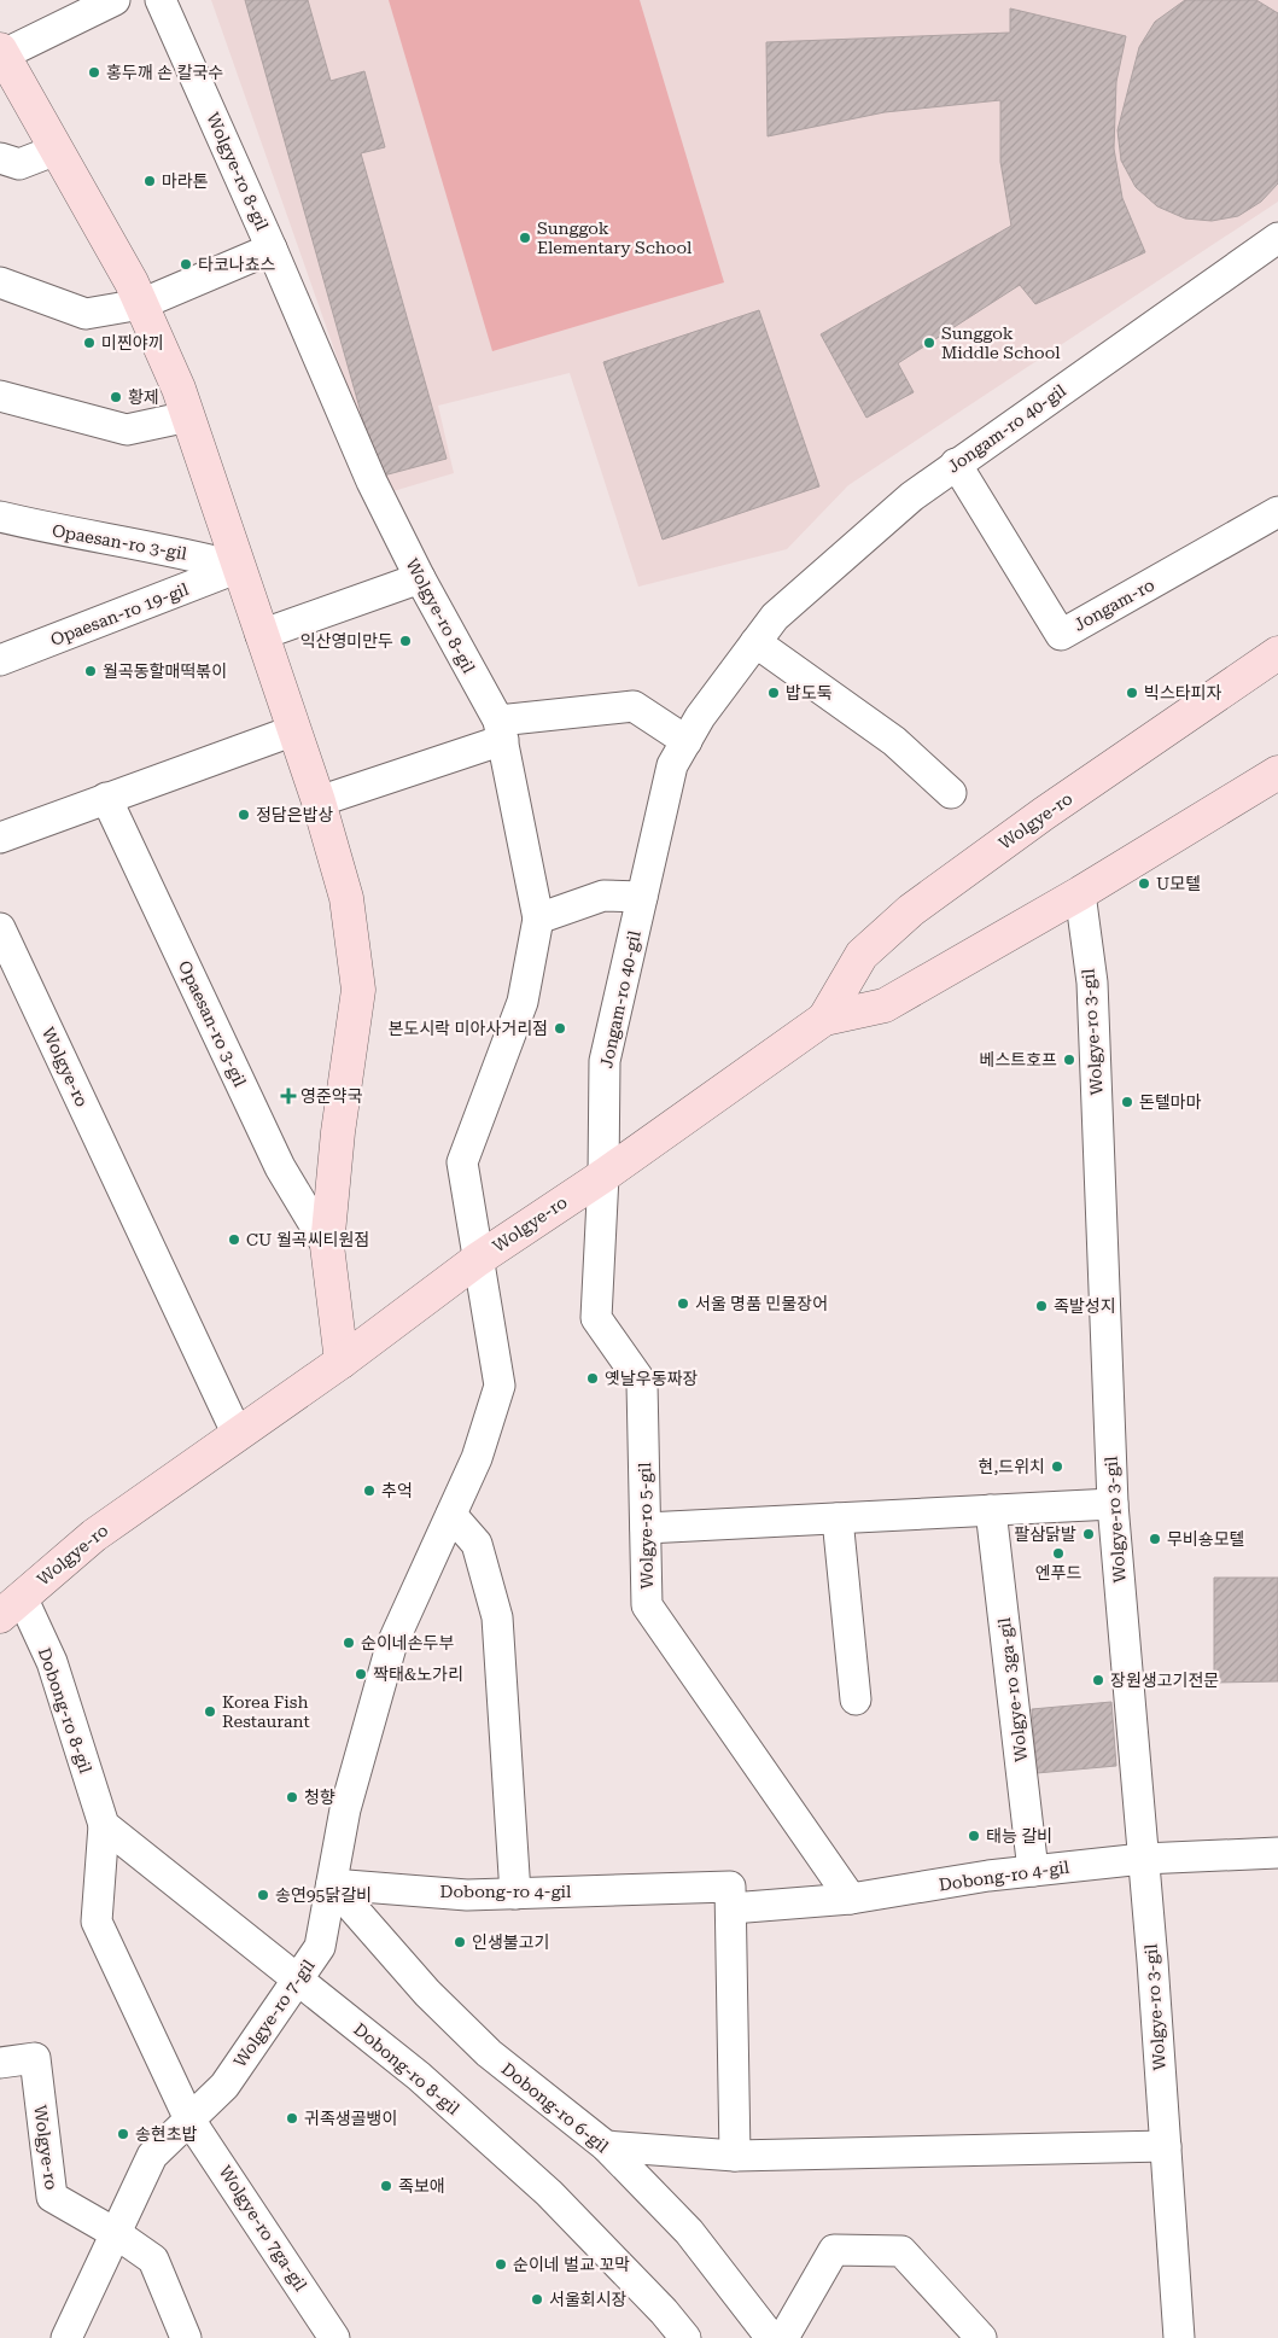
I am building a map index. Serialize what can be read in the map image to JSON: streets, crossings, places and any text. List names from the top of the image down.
{
  "streets": {
    "main road": ["Opaesan-ro 3-gil", "Wolgye-ro"],
    "street": [
      "Wolgye-ro 8-gil",
      "Jongam-ro 40-gil",
      "Jongam-ro",
      "Opaesan-ro 19-gil",
      "Wolgye-ro 3-gil",
      "Wolgye-ro 5-gil",
      "Wolgye-ro 3ga-gil",
      "Dobong-ro 8-gil",
      "Dobong-ro 4-gil",
      "Wolgye-ro 7-gil",
      "Dobong-ro 6-gil",
      "Wolgye-ro 7ga-gil"
    ]
  },
  "crossings": [
    ["Wolgye-ro 8-gil", "Wolgye-ro"],
    ["Wolgye-ro 8-gil", "Wolgye-ro 7-gil"],
    ["Jongam-ro 40-gil", "Jongam-ro"],
    ["Jongam-ro 40-gil", "Wolgye-ro"],
    ["Jongam-ro 40-gil", "Wolgye-ro 5-gil"],
    ["Opaesan-ro 3-gil", "Opaesan-ro 19-gil"],
    ["Opaesan-ro 3-gil", "Wolgye-ro"],
    ["Wolgye-ro", "Wolgye-ro 3-gil"],
    ["Wolgye-ro", "Wolgye-ro 5-gil"],
    ["Wolgye-ro", "Dobong-ro 8-gil"],
    ["Wolgye-ro", "Wolgye-ro 7-gil"],
    ["Wolgye-ro 3-gil", "Dobong-ro 4-gil"],
    ["Wolgye-ro 5-gil", "Dobong-ro 4-gil"],
    ["Wolgye-ro 3ga-gil", "Dobong-ro 4-gil"],
    ["Dobong-ro 8-gil", "Wolgye-ro 7-gil"],
    ["Dobong-ro 8-gil", "Wolgye-ro 7ga-gil"],
    ["Dobong-ro 4-gil", "Wolgye-ro 7-gil"],
    ["Dobong-ro 4-gil", "Dobong-ro 6-gil"],
    ["Wolgye-ro 7-gil", "Dobong-ro 6-gil"],
    ["Wolgye-ro 7-gil", "Wolgye-ro 7ga-gil"]
  ],
  "places": {
    "other": [
      "홍두깨 손 칼국수",
      "마라톤",
      "Sunggok Elementary School",
      "타코나쵸스",
      "미찐야끼",
      "Sunggok Middle School",
      "황제",
      "익산영미만두",
      "월곡동할매떡볶이",
      "밥도둑",
      "빅스타피자",
      "정담은밥상",
      "U모텔",
      "본도시락 미아사거리점",
      "베스트호프",
      "돈텔마마",
      "CU 월곡씨티원점",
      "서울 명품 민물장어",
      "족발성지",
      "옛날우동짜장",
      "현,드위치",
      "추억",
      "팔삼닭발",
      "무비숑모텔",
      "엔푸드",
      "순이네손두부",
      "짝태&노가리",
      "장원생고기전문",
      "Korea Fish Restaurant",
      "청향",
      "태능 갈비",
      "송연95닭갈비",
      "인생불고기",
      "귀족생골뱅이",
      "송현초밥",
      "족보애",
      "순이네 벌교 꼬막",
      "서울회시장"
    ],
    "health": ["영준약국"]
  }
}
